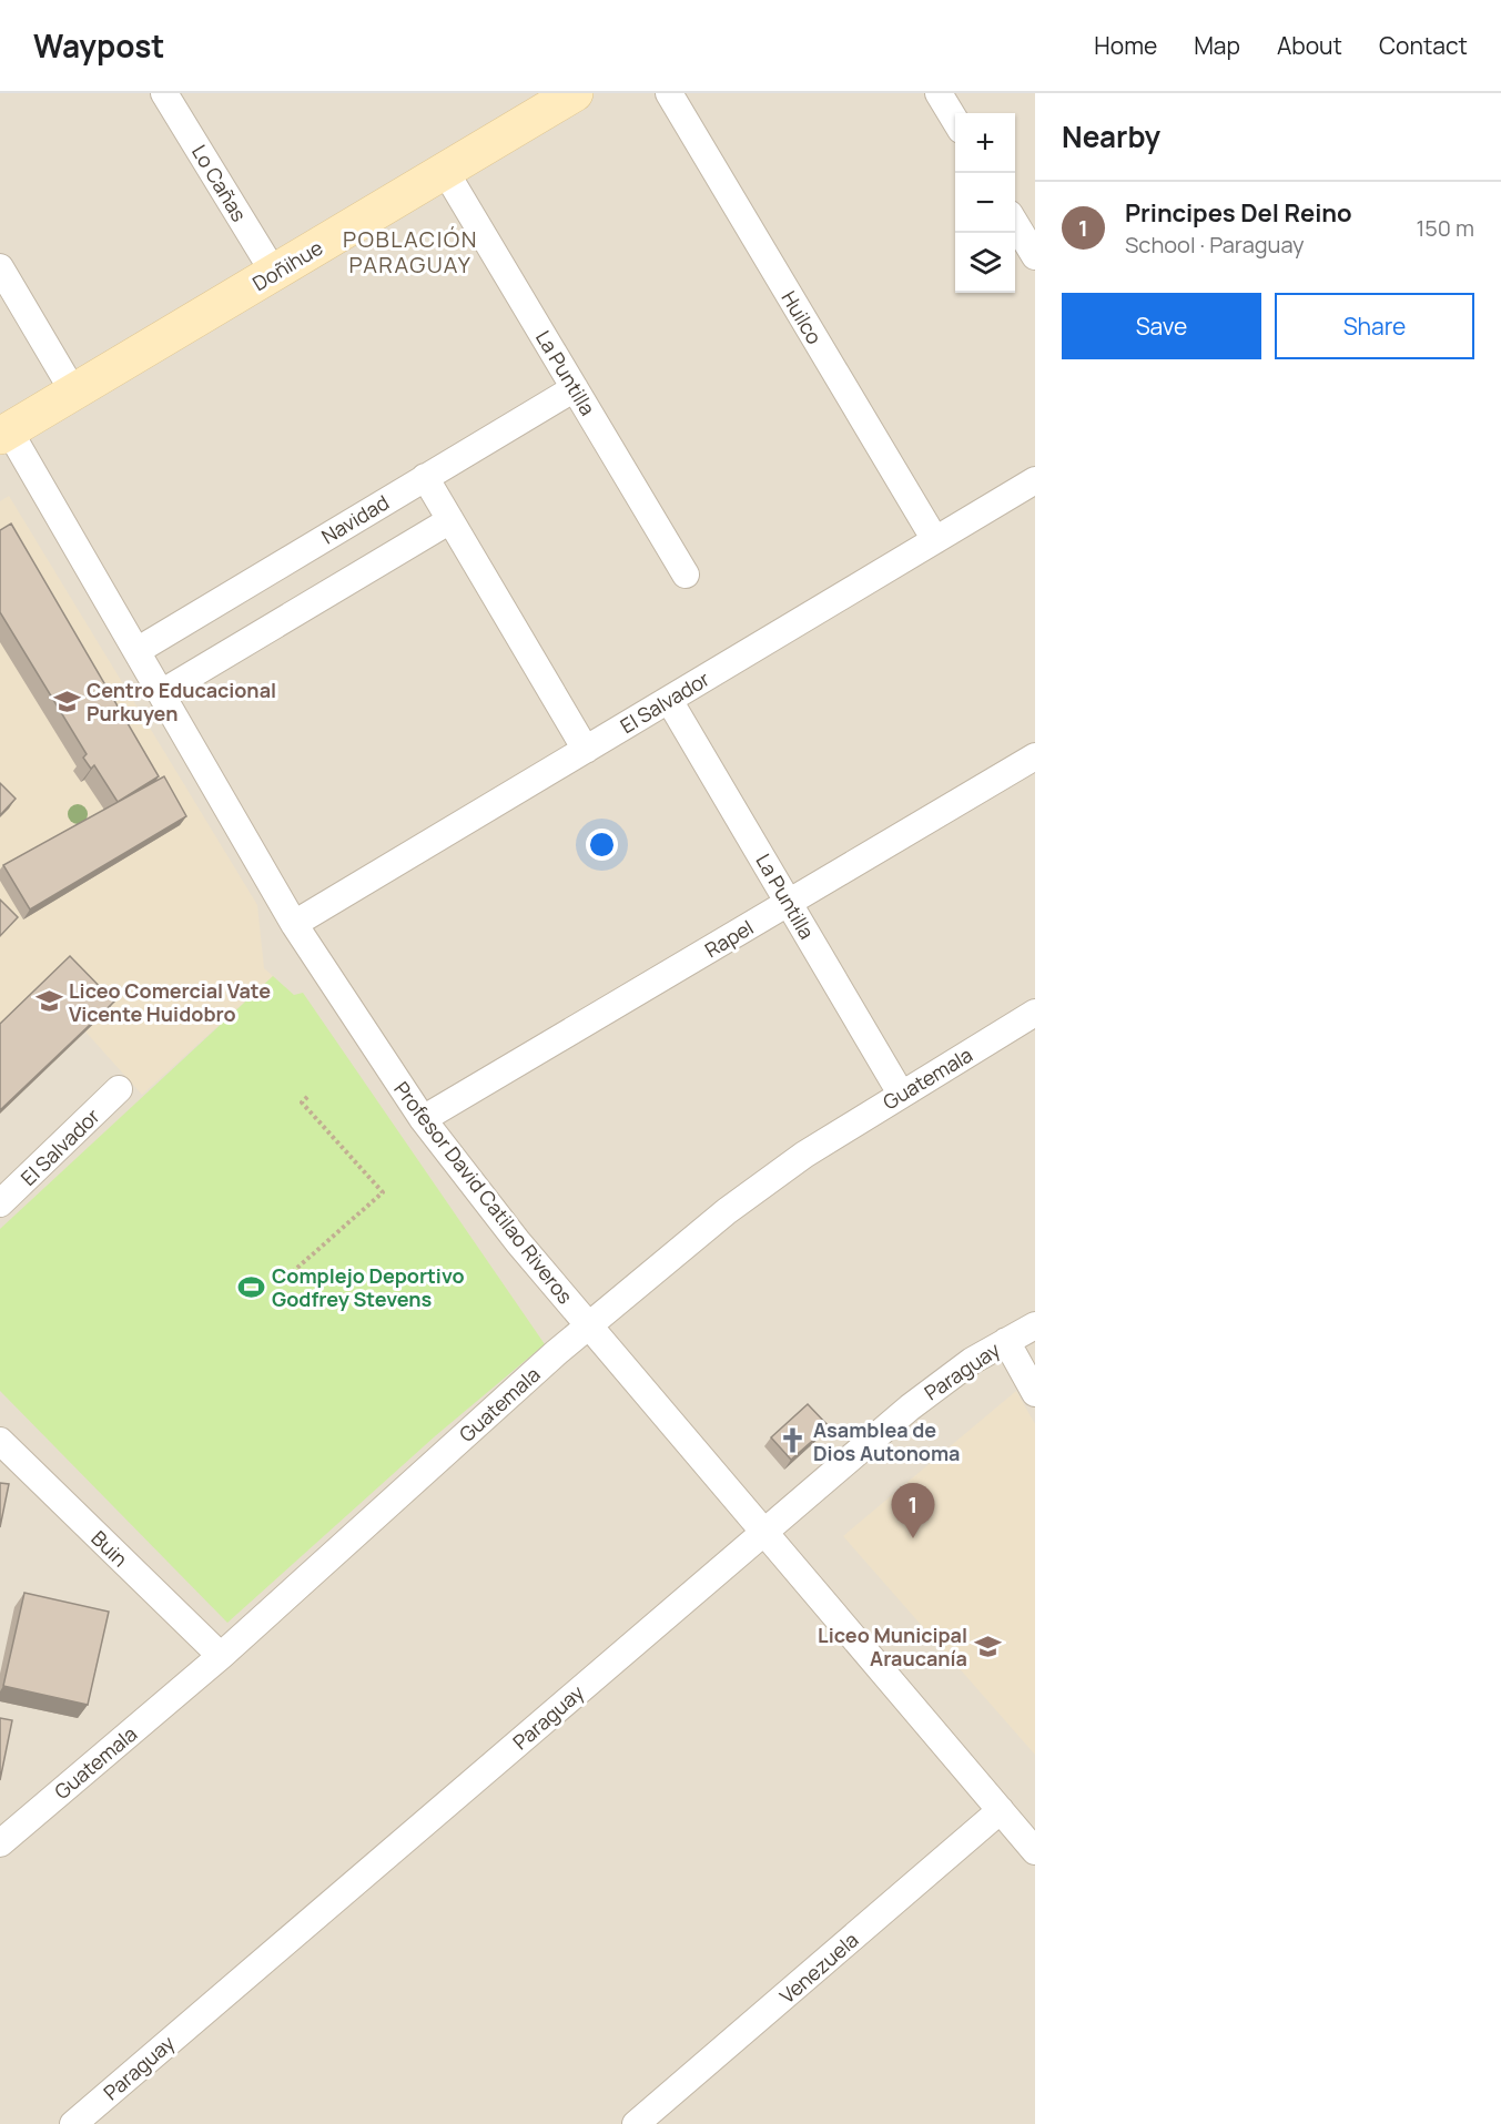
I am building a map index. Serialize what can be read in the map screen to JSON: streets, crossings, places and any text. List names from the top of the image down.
{
  "streets": {
    "street": [
      "Lo Cañas",
      "Doñihue",
      "Huilco",
      "La Puntilla",
      "Navidad",
      "El Salvador",
      "Rapel",
      "Guatemala",
      "Profesor David Catilao Riveros",
      "Paraguay",
      "Buin",
      "Venezuela"
    ]
  },
  "crossings": [
    ["Lo Cañas", "Doñihue"],
    ["Doñihue", "La Puntilla"],
    ["Doñihue", "Profesor David Catilao Riveros"],
    ["Huilco", "El Salvador"],
    ["La Puntilla", "Navidad"],
    ["La Puntilla", "El Salvador"],
    ["La Puntilla", "Rapel"],
    ["La Puntilla", "Guatemala"],
    ["Navidad", "Profesor David Catilao Riveros"],
    ["El Salvador", "Profesor David Catilao Riveros"],
    ["Rapel", "Profesor David Catilao Riveros"],
    ["Guatemala", "Profesor David Catilao Riveros"],
    ["Guatemala", "Buin"],
    ["Profesor David Catilao Riveros", "Paraguay"],
    ["Profesor David Catilao Riveros", "Venezuela"]
  ],
  "districts": ["POBLACIÓN PARAGUAY"],
  "places": {
    "school or university": ["Centro Educacional Purkuyen", "Liceo Comercial Vate Vicente Huidobro", "Liceo Municipal Araucanía"],
    "sports": ["Complejo Deportivo Godfrey Stevens"],
    "church": ["Asamblea de Dios Autonoma"]
  },
  "page": {
    "header": "Waypost",
    "nav": [
      "Home",
      "Map",
      "About",
      "Contact"
    ],
    "heading": "Nearby",
    "map_buttons": ["+", "−"],
    "list": [
      {
        "mark": "1",
        "name": "Principes Del Reino",
        "note": "School · Paraguay",
        "value": "150 m"
      }
    ],
    "buttons": ["Save", "Share"],
    "pins": "1"
  }
}
